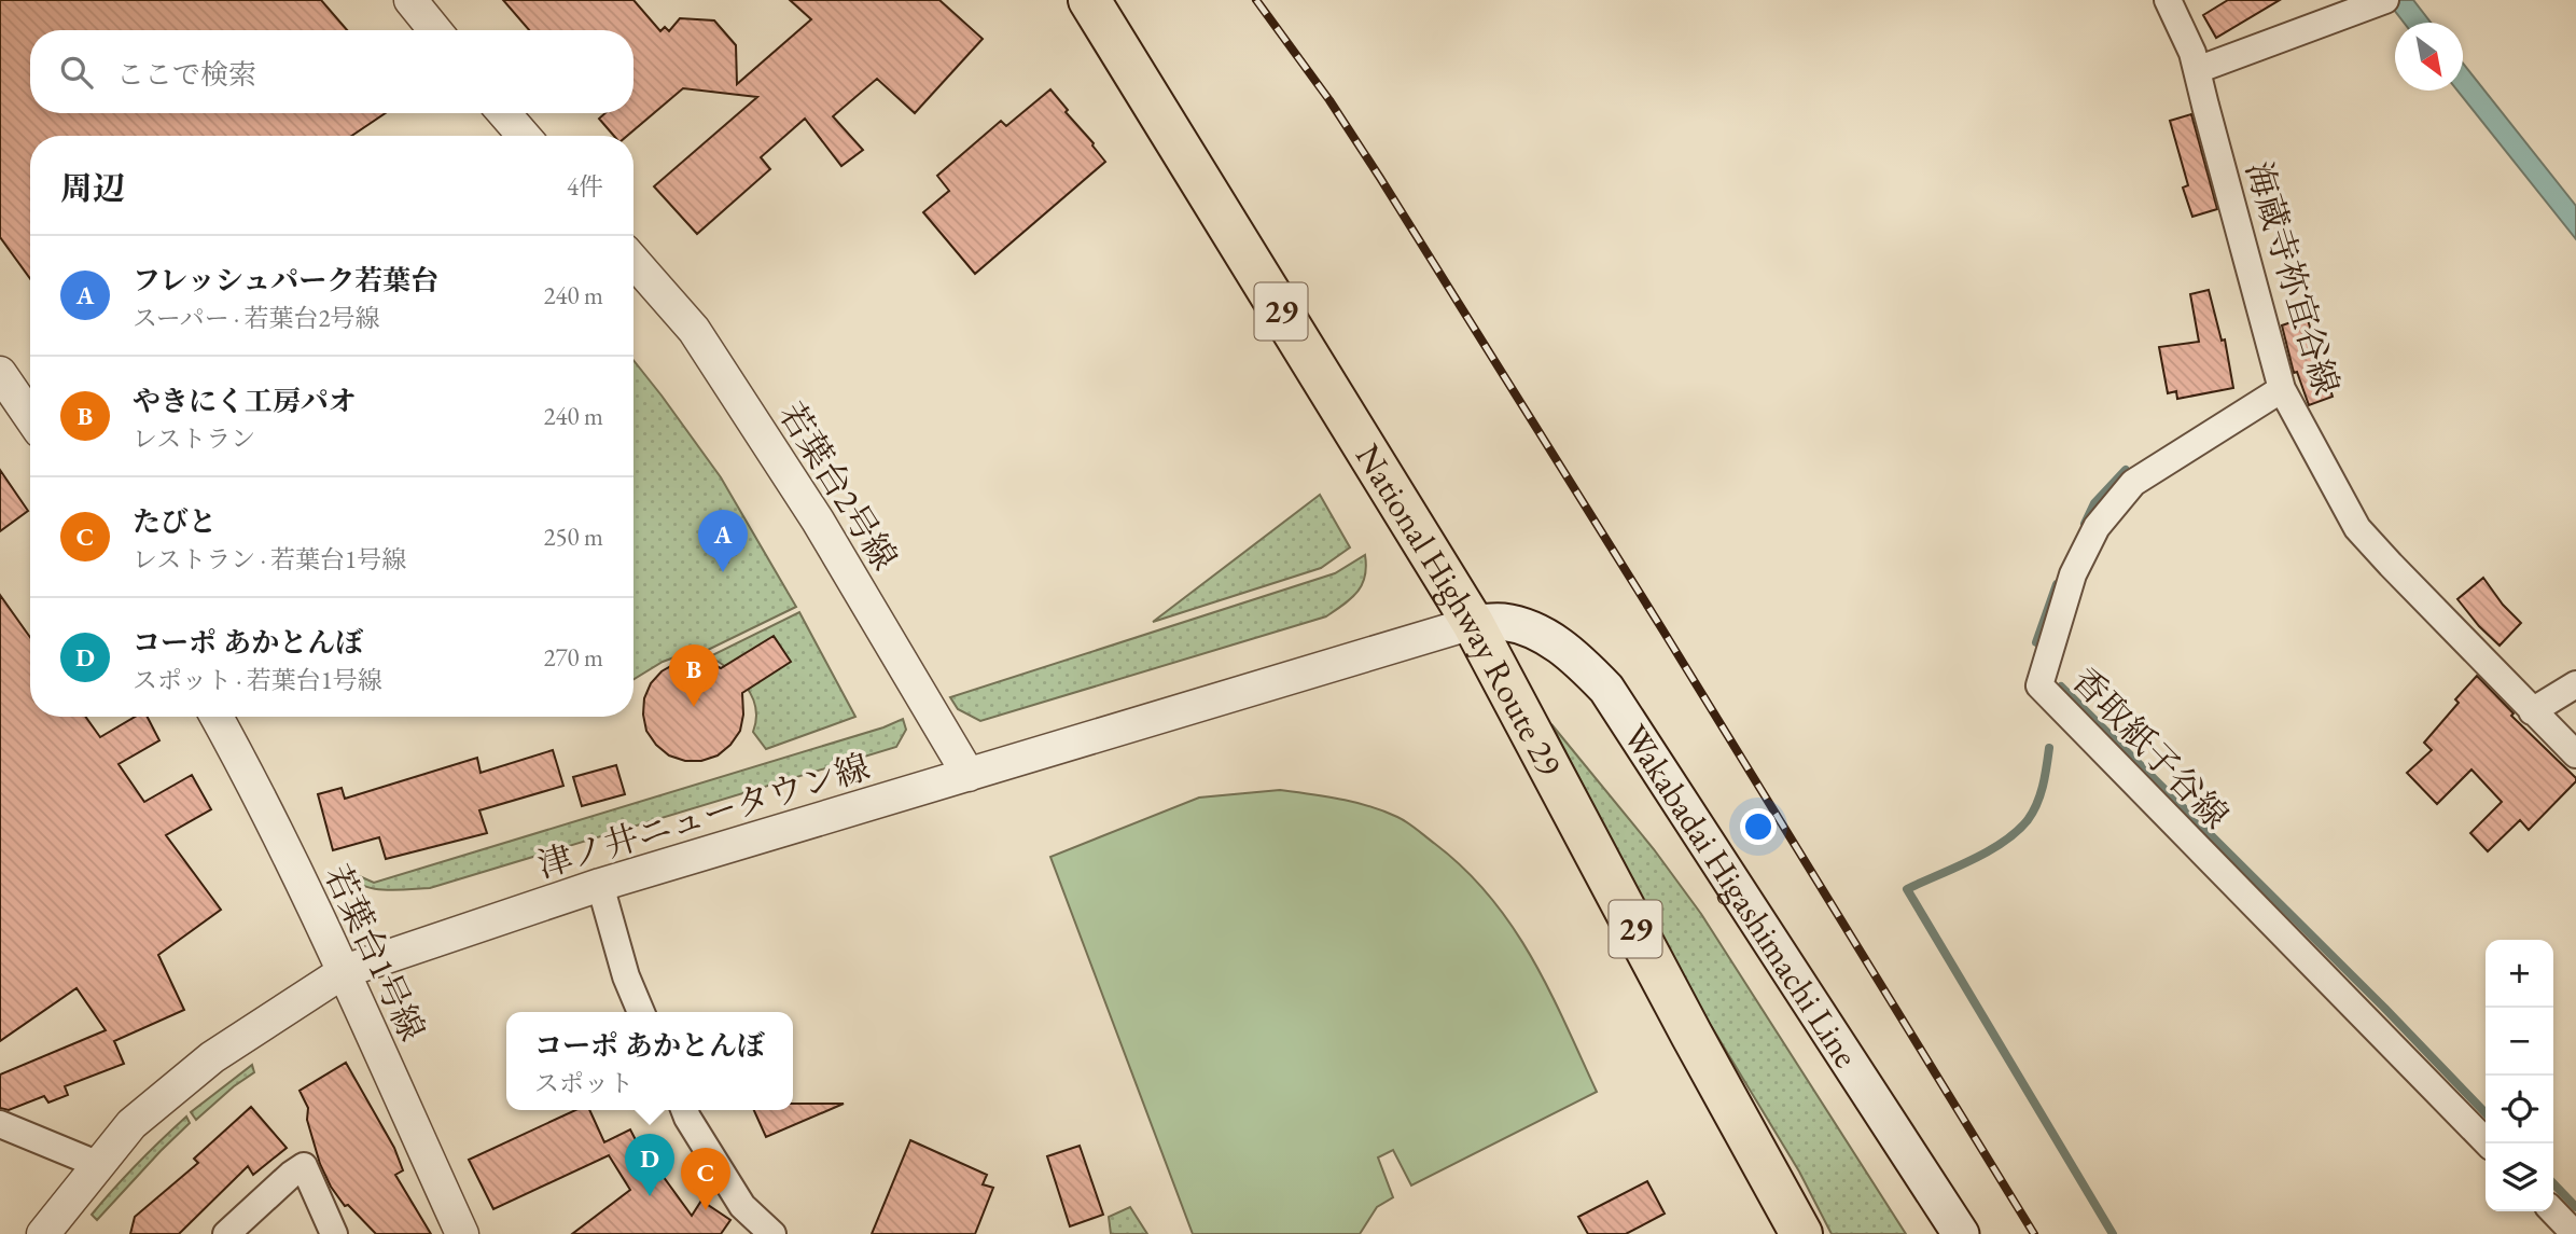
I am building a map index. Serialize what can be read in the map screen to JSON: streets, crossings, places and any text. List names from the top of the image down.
{
  "streets": {
    "highway": ["29", "National Highway Route 29"],
    "main road": ["Wakabadai Higashimachi Line"],
    "street": [
      "海蔵寺祢宜谷線",
      "若葉台2号線",
      "香取紙子谷線",
      "津ノ井ニュータウン線",
      "若葉台1号線"
    ]
  },
  "crossings": [
    ["海蔵寺祢宜谷線", "香取紙子谷線"],
    ["若葉台2号線", "津ノ井ニュータウン線"],
    ["National Highway Route 29", "津ノ井ニュータウン線"],
    ["National Highway Route 29", "Wakabadai Higashimachi Line"],
    ["津ノ井ニュータウン線", "Wakabadai Higashimachi Line"],
    ["津ノ井ニュータウン線", "若葉台1号線"]
  ],
  "north": "bottom right",
  "page": {
    "search": "ここで検索",
    "heading": ["周辺", "4件"],
    "list": [
      {
        "mark": "A",
        "name": "フレッシュパーク若葉台",
        "note": "スーパー · 若葉台2号線",
        "value": "240 m"
      },
      {
        "mark": "B",
        "name": "やきにく工房パオ",
        "note": "レストラン",
        "value": "240 m"
      },
      {
        "mark": "C",
        "name": "たびと",
        "note": "レストラン · 若葉台1号線",
        "value": "250 m"
      },
      {
        "mark": "D",
        "name": "コーポ あかとんぼ",
        "note": "スポット · 若葉台1号線",
        "value": "270 m"
      }
    ],
    "pins": [
      "A",
      "B",
      "D",
      "C"
    ],
    "map_buttons": ["+", "−"],
    "popup": ["コーポ あかとんぼ", "スポット"]
  }
}
